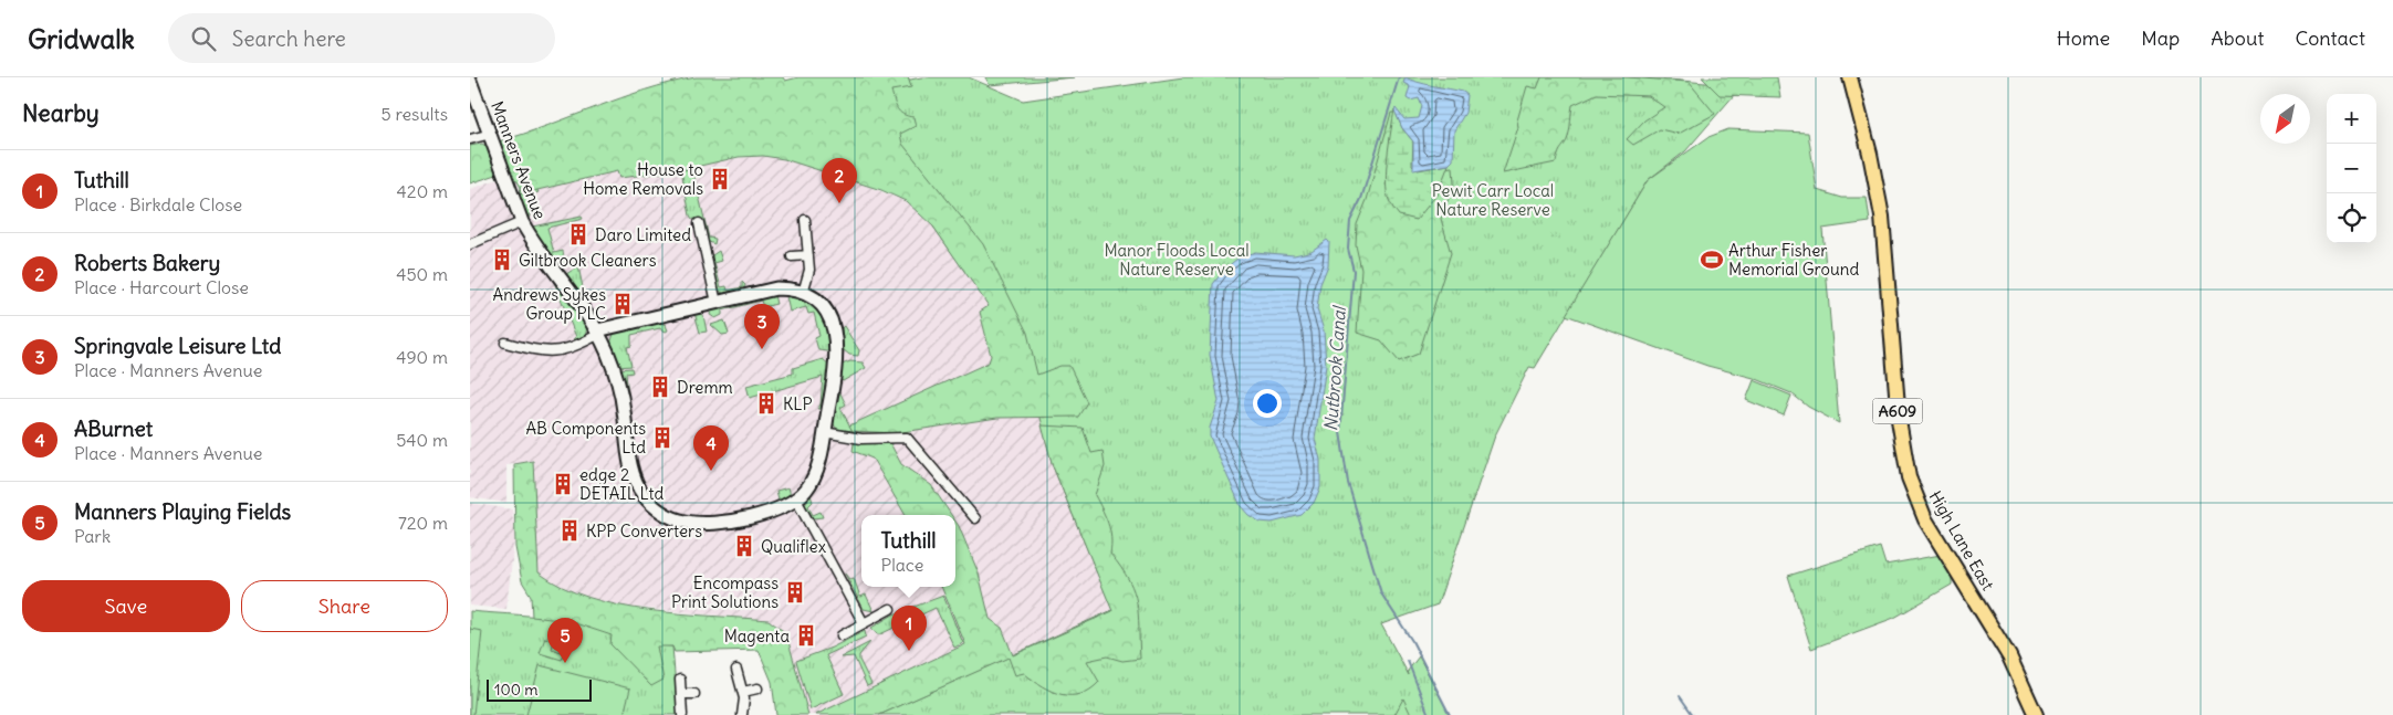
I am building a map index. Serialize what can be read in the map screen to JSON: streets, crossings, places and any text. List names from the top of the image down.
{
  "streets": {
    "main road": ["A609", "High Lane East"],
    "street": ["Manners Avenue"]
  },
  "water": ["Nutbrook Canal"],
  "parks": ["Pewit Carr Local Nature Reserve", "Manor Floods Local Nature Reserve"],
  "places": {
    "building": [
      "House to Home Removals",
      "Daro Limited",
      "Giltbrook Cleaners",
      "Andrews Sykes Group PLC",
      "Dremm",
      "KLP",
      "AB Components Ltd",
      "edge 2 DETAIL Ltd",
      "KPP Converters",
      "Qualiflex",
      "Encompass Print Solutions",
      "Magenta"
    ],
    "sports": ["Arthur Fisher Memorial Ground"]
  },
  "scale_bar": "100 m",
  "north": "bottom left",
  "page": {
    "header": "Gridwalk",
    "search": "Search here",
    "nav": [
      "Home",
      "Map",
      "About",
      "Contact"
    ],
    "heading": ["Nearby", "5 results"],
    "map_buttons": ["+", "−"],
    "list": [
      {
        "mark": "1",
        "name": "Tuthill",
        "note": "Place · Birkdale Close",
        "value": "420 m"
      },
      {
        "mark": "2",
        "name": "Roberts Bakery",
        "note": "Place · Harcourt Close",
        "value": "450 m"
      },
      {
        "mark": "3",
        "name": "Springvale Leisure Ltd",
        "note": "Place · Manners Avenue",
        "value": "490 m"
      },
      {
        "mark": "4",
        "name": "ABurnet",
        "note": "Place · Manners Avenue",
        "value": "540 m"
      },
      {
        "mark": "5",
        "name": "Manners Playing Fields",
        "note": "Park",
        "value": "720 m"
      }
    ],
    "pins": [
      "2",
      "3",
      "4",
      "1",
      "5"
    ],
    "popup": ["Tuthill", "Place"],
    "buttons": ["Save", "Share"],
    "scale": "100 m"
  }
}
